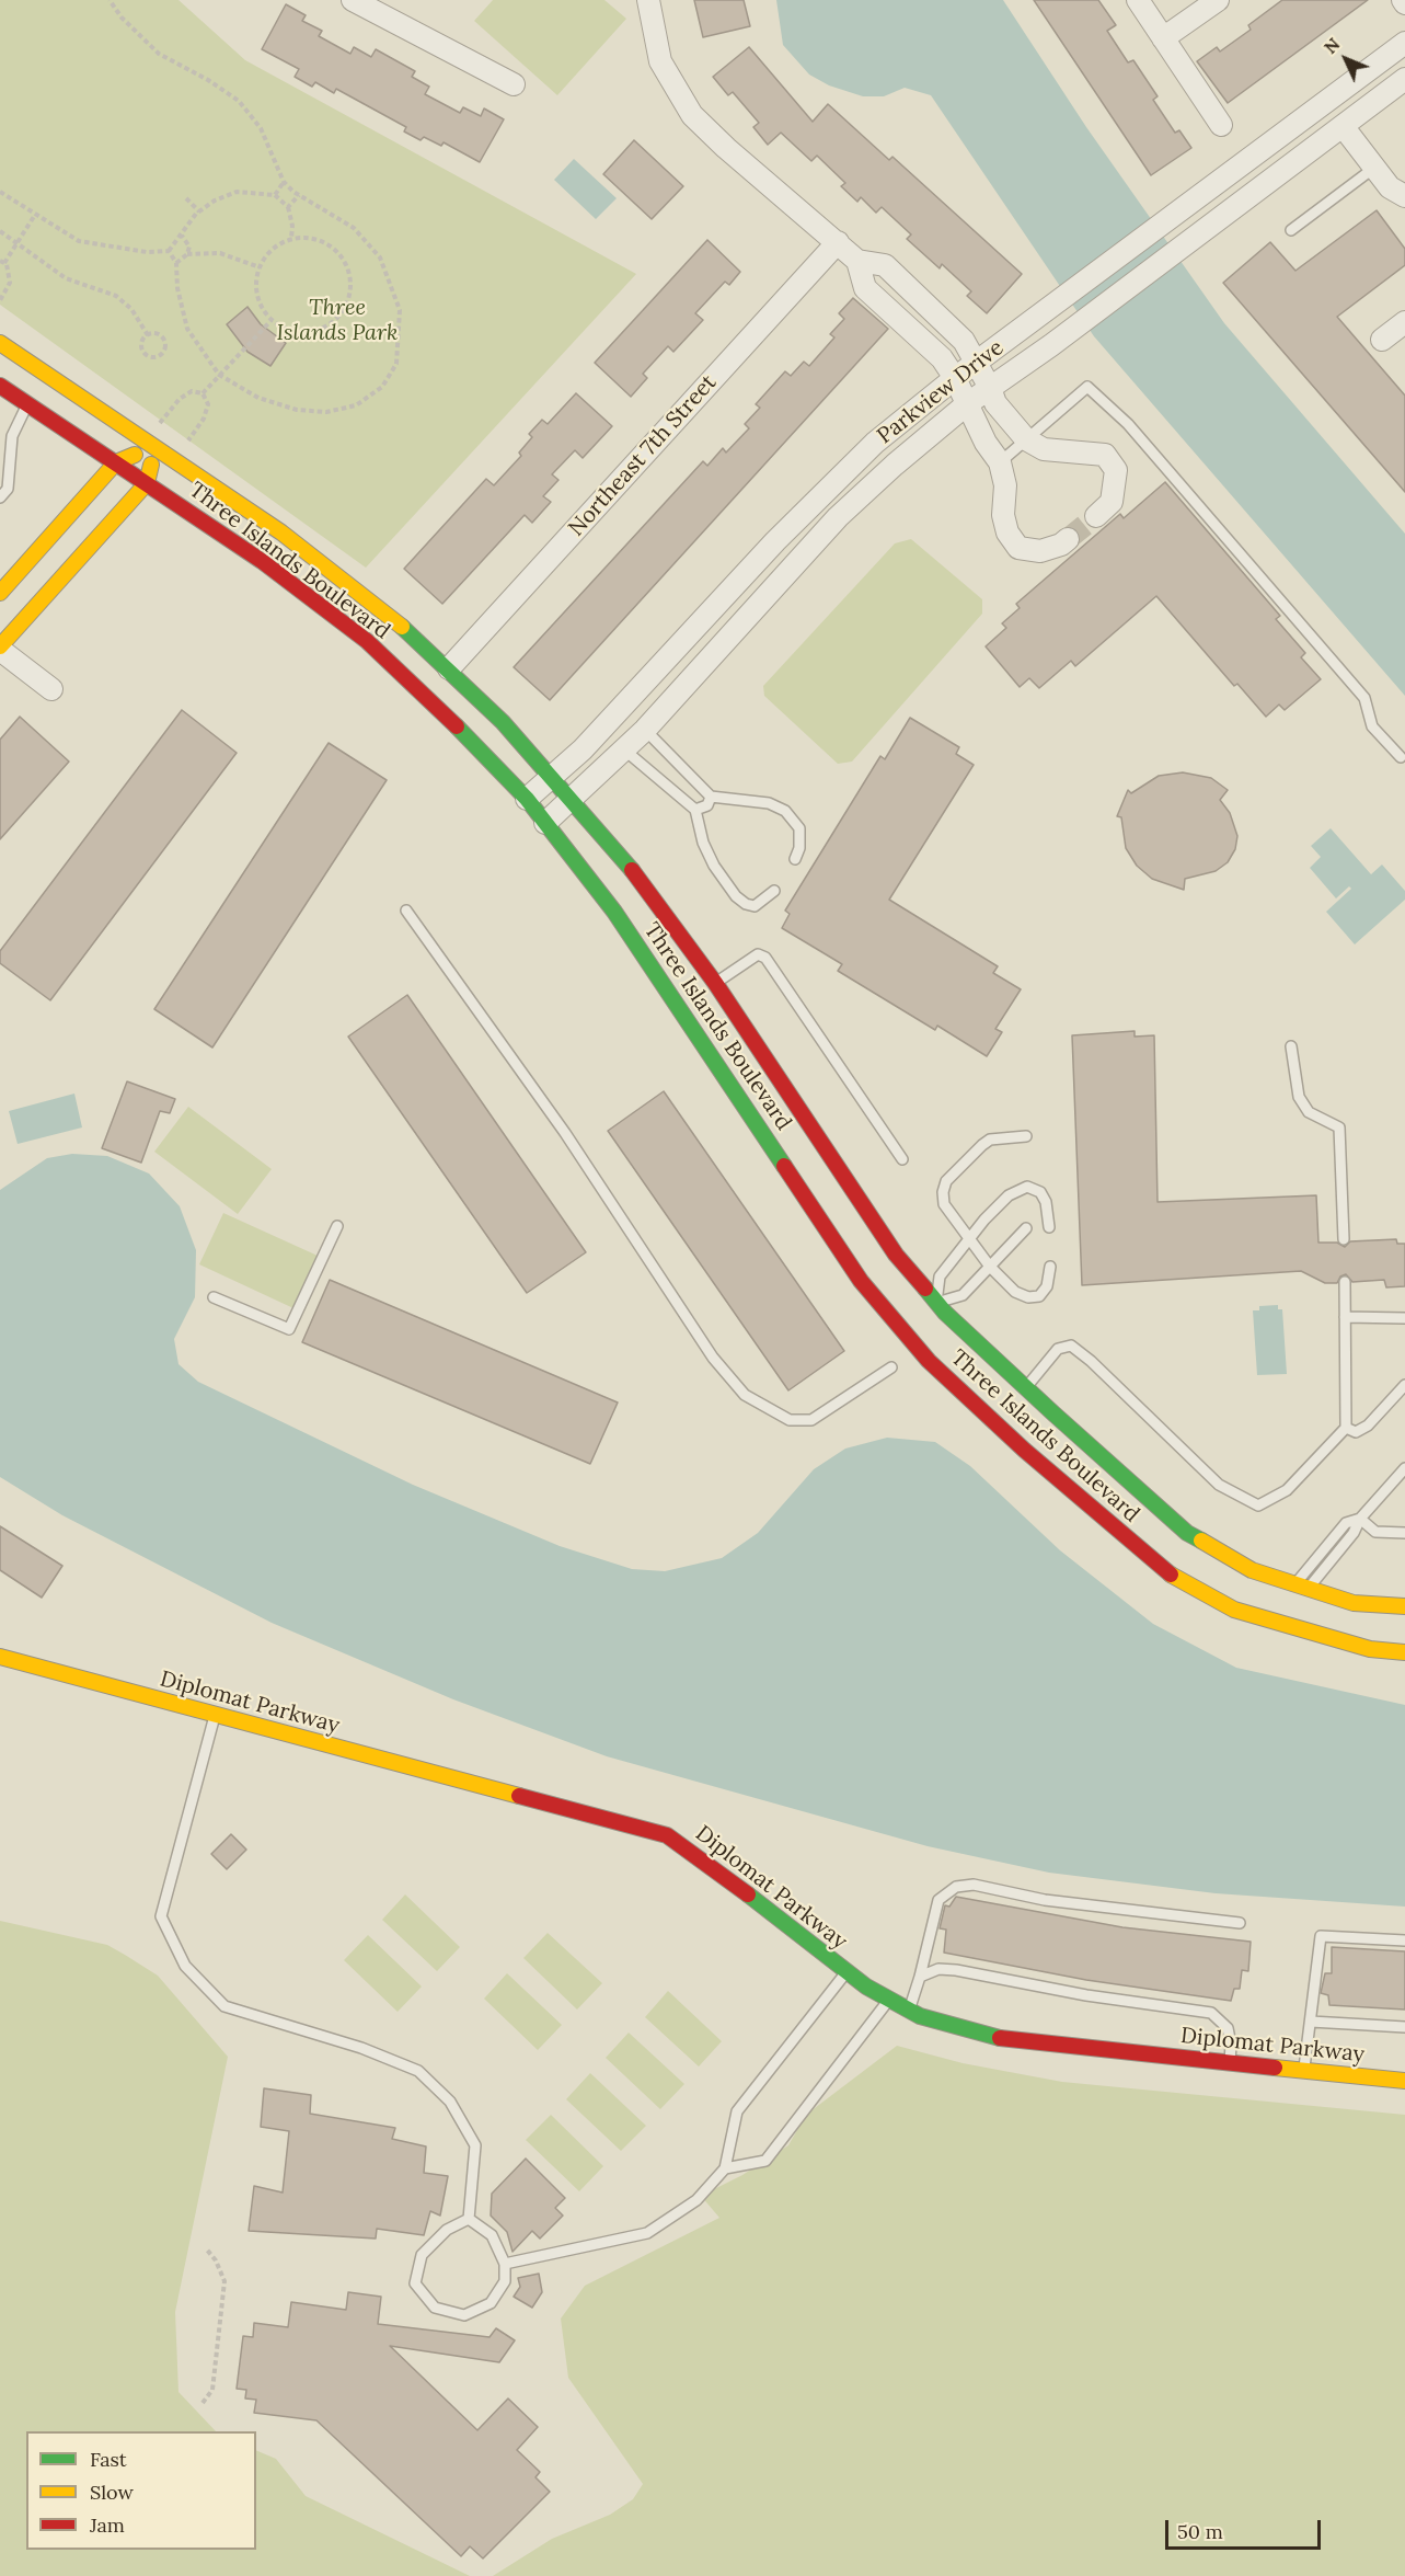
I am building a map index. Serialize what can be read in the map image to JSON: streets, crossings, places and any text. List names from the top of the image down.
{
  "streets": {
    "street": [
      "Parkview Drive",
      "Northeast 7th Street",
      "Three Islands Boulevard",
      "Diplomat Parkway"
    ]
  },
  "crossings": [
    ["Parkview Drive", "Three Islands Boulevard"],
    ["Northeast 7th Street", "Three Islands Boulevard"]
  ],
  "parks": ["Three Islands Park"],
  "legend": ["Fast", "Slow", "Jam"],
  "scale_bar": "50 m",
  "north": "top left"
}
